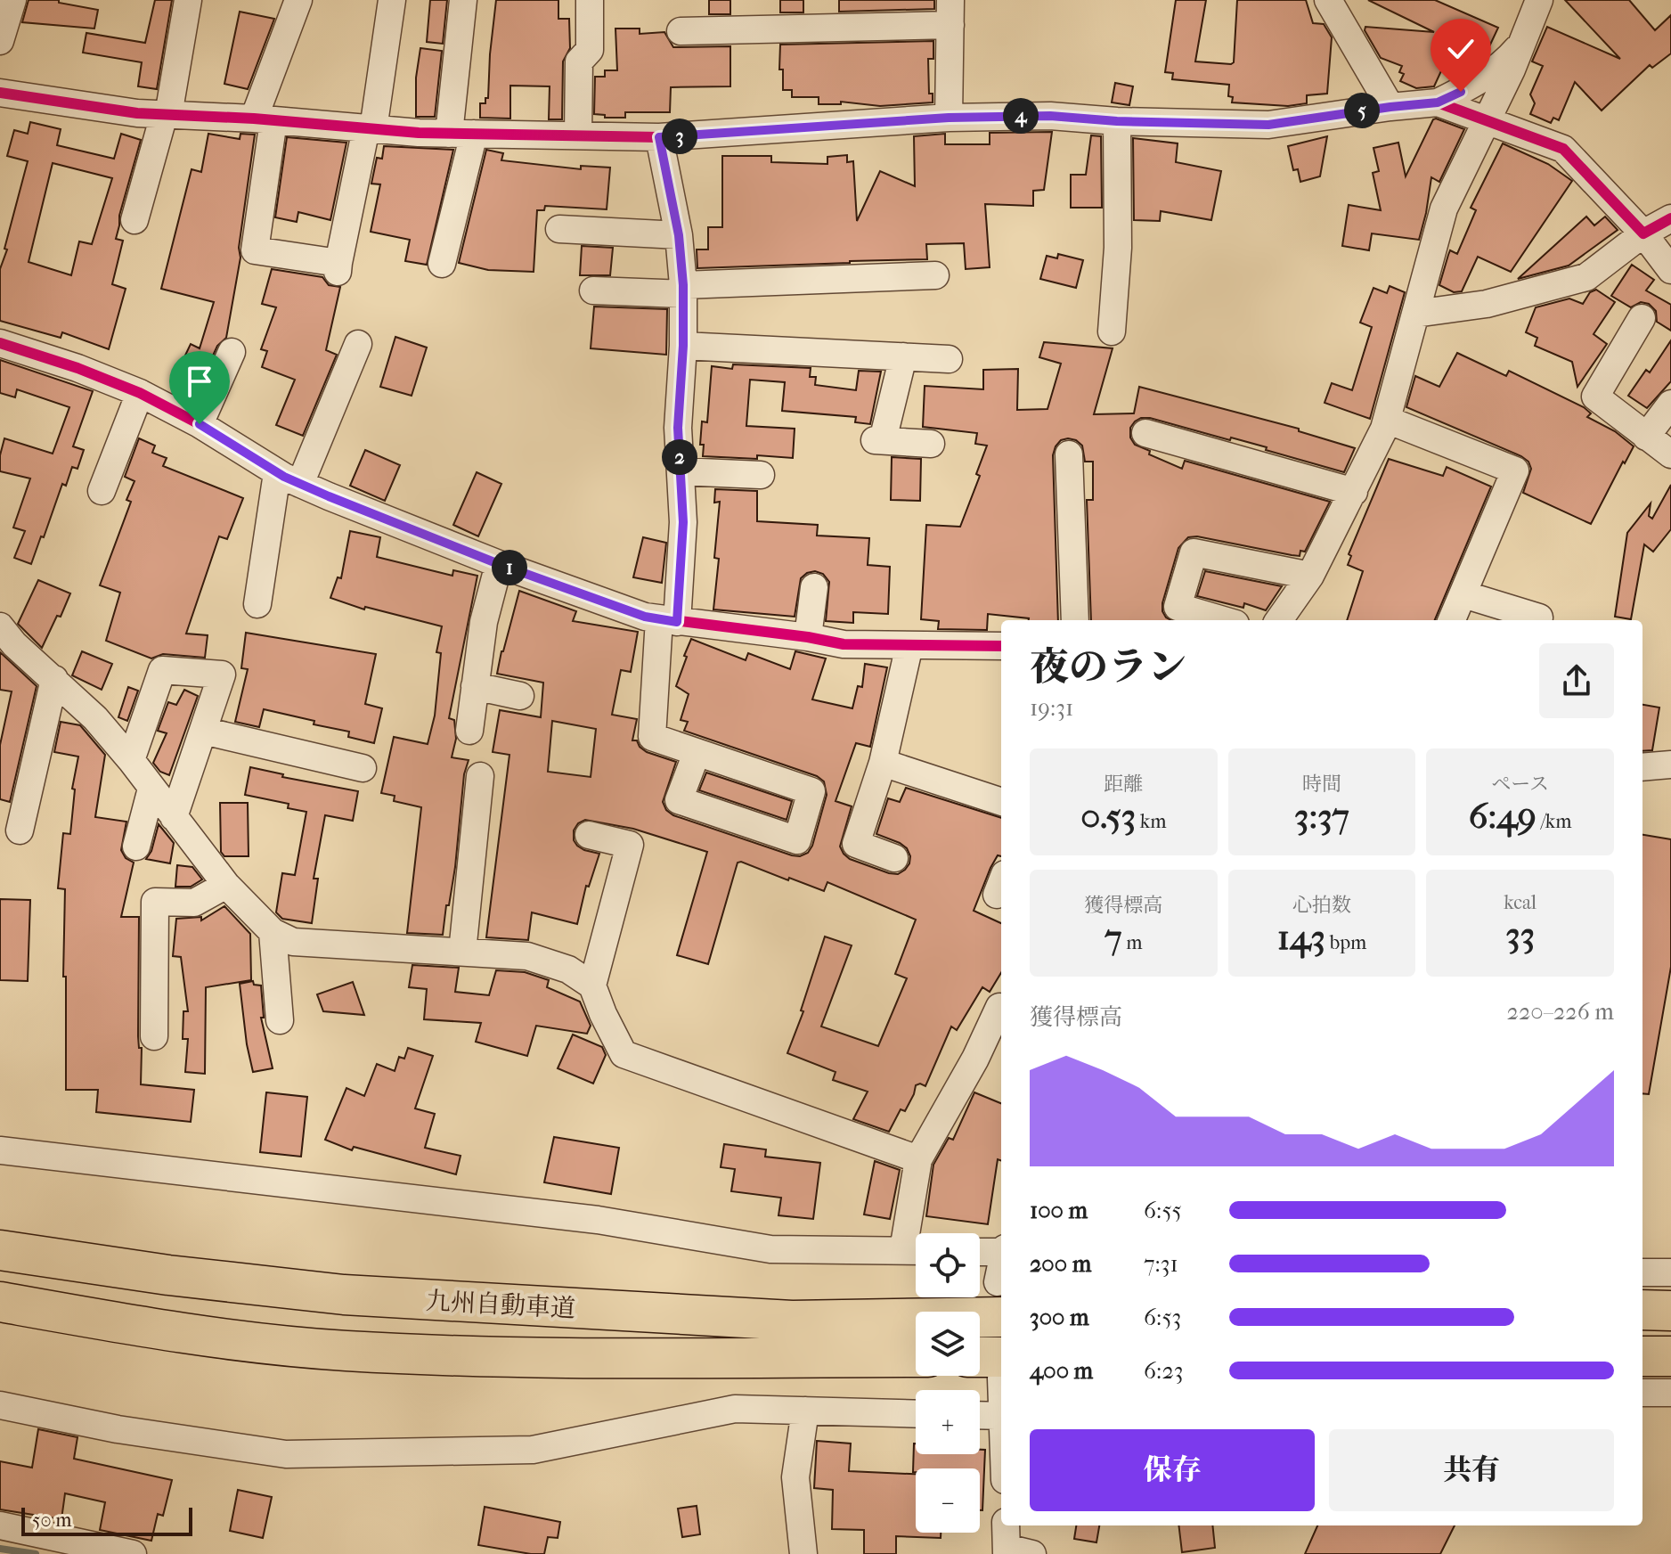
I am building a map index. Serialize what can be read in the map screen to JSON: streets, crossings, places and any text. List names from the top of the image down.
{
  "streets": {
    "highway": ["九州自動車道"]
  },
  "scale_bar": "50 m",
  "page": {
    "pins": [
      "5",
      "4",
      "3",
      "2",
      "1"
    ],
    "heading": ["夜のラン", "19:31"],
    "stats": [
      ["距離", "0.53 km"],
      ["時間", "3:37"],
      ["ペース", "6:49 /km"],
      ["獲得標高", "7 m"],
      ["心拍数", "143 bpm"],
      ["kcal", "33"]
    ],
    "chart": ["獲得標高", "220–226 m"],
    "list": [
      {
        "name": "100 m",
        "note": "6:55"
      },
      {
        "name": "200 m",
        "note": "7:31"
      },
      {
        "name": "300 m",
        "note": "6:53"
      },
      {
        "name": "400 m",
        "note": "6:23"
      }
    ],
    "map_buttons": ["+", "−"],
    "buttons": ["保存", "共有"],
    "scale": "50 m"
  }
}
